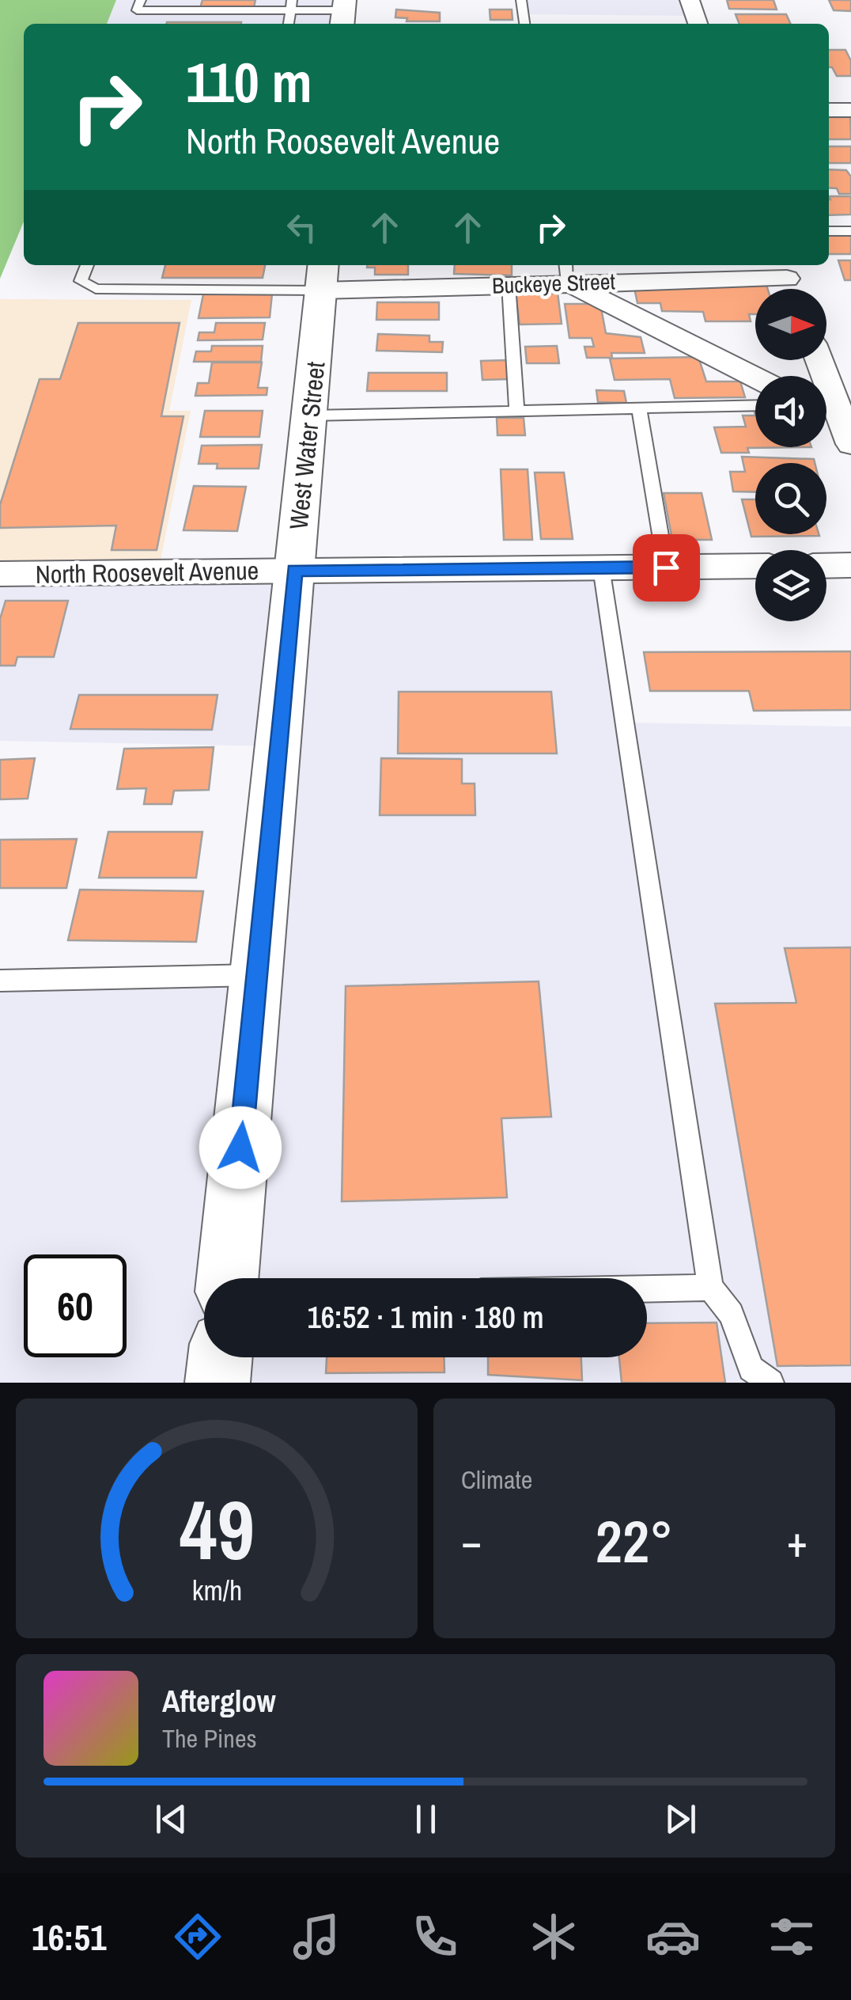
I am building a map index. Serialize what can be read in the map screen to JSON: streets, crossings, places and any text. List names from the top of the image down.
{
  "streets": {
    "main road": ["West Water Street"],
    "street": ["Buckeye Street", "North Roosevelt Avenue"]
  },
  "crossings": [
    ["Buckeye Street", "West Water Street"],
    ["West Water Street", "North Roosevelt Avenue"]
  ],
  "north": "right",
  "page": {
    "turn": ["110 m", "North Roosevelt Avenue"],
    "limit": "60",
    "trip": "16:52 · 1 min · 180 m",
    "tile": "Climate",
    "heat": ["−", "22°", "+"],
    "song": ["Afterglow", "The Pines"],
    "tabs": "16:51",
    "gauge": ["49", "km/h"]
  }
}
